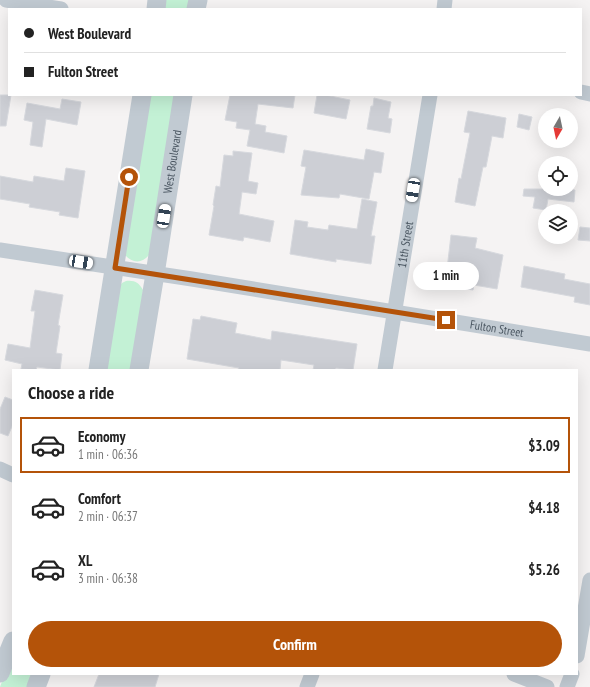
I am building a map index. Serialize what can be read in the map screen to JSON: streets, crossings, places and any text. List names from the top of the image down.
{
  "streets": {
    "street": ["West Boulevard", "11th Street", "Fulton Street"]
  },
  "crossings": [
    ["West Boulevard", "Fulton Street"],
    ["11th Street", "Fulton Street"]
  ],
  "north": "bottom",
  "page": {
    "banner": ["West Boulevard", "Fulton Street"],
    "bubble": "1 min",
    "heading": "Choose a ride",
    "list": [
      {
        "name": "Economy",
        "note": "1 min · 06:36",
        "value": "$3.09"
      },
      {
        "name": "Comfort",
        "note": "2 min · 06:37",
        "value": "$4.18"
      },
      {
        "name": "XL",
        "note": "3 min · 06:38",
        "value": "$5.26"
      }
    ],
    "buttons": "Confirm"
  }
}
